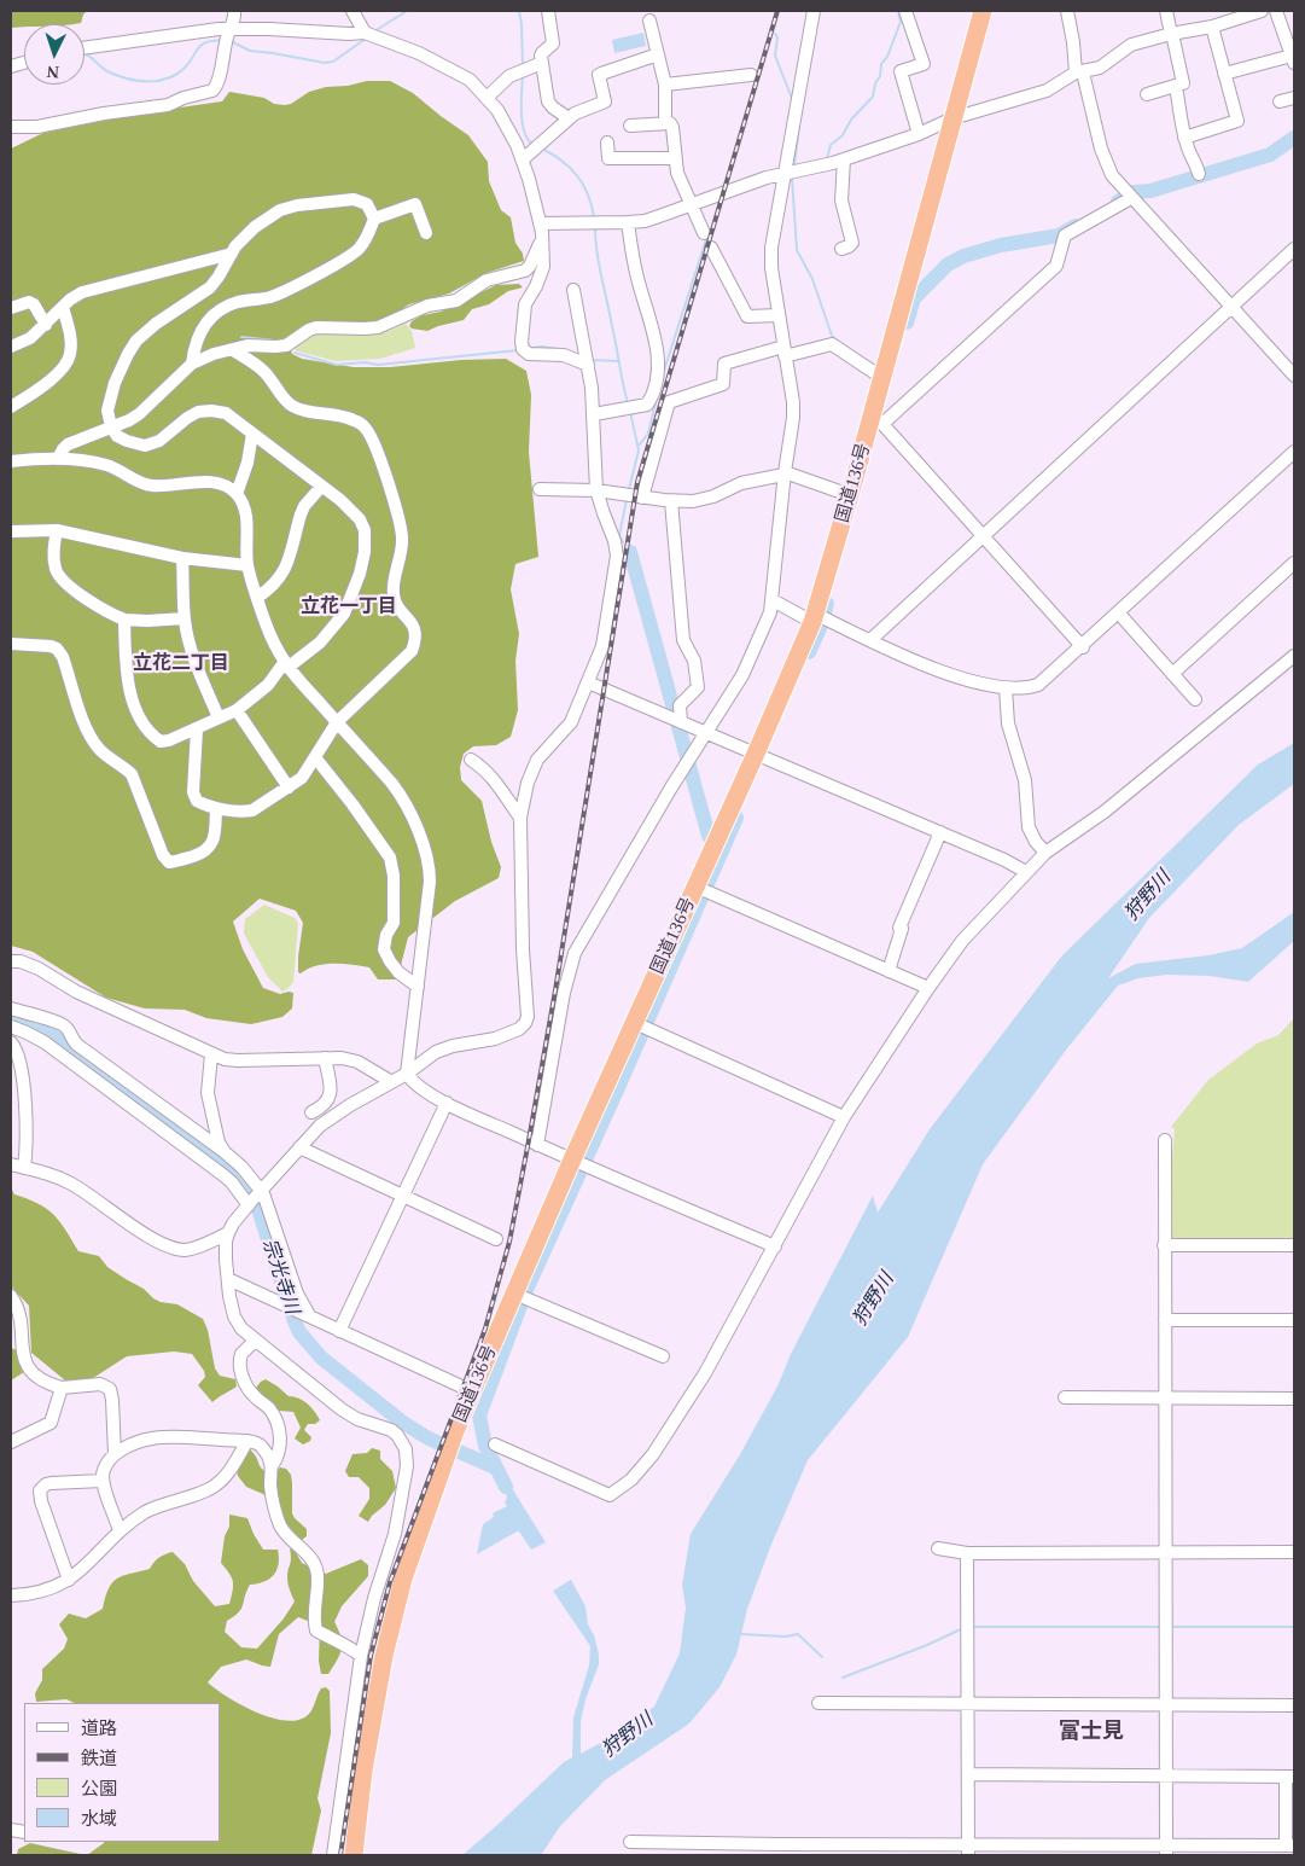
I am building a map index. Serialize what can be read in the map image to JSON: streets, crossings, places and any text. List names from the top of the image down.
{
  "streets": {
    "highway": ["国道136号"]
  },
  "districts": ["立花一丁目", "立花二丁目", "富士見"],
  "water": ["狩野川", "宗光寺川"],
  "legend": [
    "道路",
    "鉄道",
    "公園",
    "水域"
  ],
  "north": "bottom"
}
